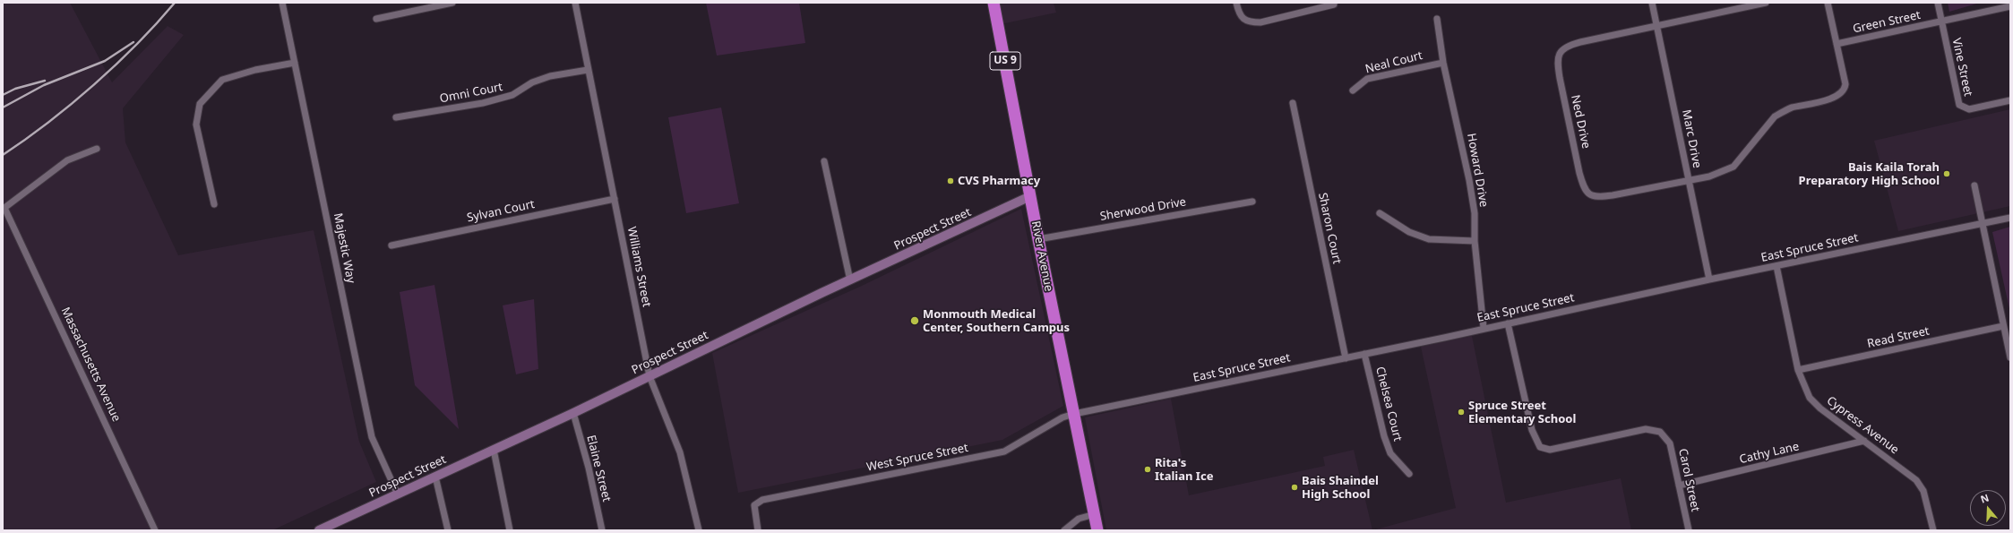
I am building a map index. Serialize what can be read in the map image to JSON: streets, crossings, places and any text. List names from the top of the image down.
{
  "streets": {
    "highway": ["US 9", "River Avenue"],
    "street": [
      "Green Street",
      "Neal Court",
      "Vine Street",
      "Omni Court",
      "Ned Drive",
      "Marc Drive",
      "Howard Drive",
      "Sherwood Drive",
      "Sylvan Court",
      "Sharon Court",
      "Prospect Street",
      "Majestic Way",
      "East Spruce Street",
      "Williams Street",
      "Read Street",
      "Massachusetts Avenue",
      "Chelsea Court",
      "Cypress Avenue",
      "Cathy Lane",
      "West Spruce Street",
      "Elaine Street",
      "Carol Street"
    ]
  },
  "crossings": [
    ["Green Street", "Vine Street"],
    ["Green Street", "Ned Drive"],
    ["Neal Court", "Howard Drive"],
    ["Omni Court", "Williams Street"],
    ["Ned Drive", "Marc Drive"],
    ["Marc Drive", "East Spruce Street"],
    ["Howard Drive", "East Spruce Street"],
    ["Sherwood Drive", "River Avenue"],
    ["Sylvan Court", "Williams Street"],
    ["Sharon Court", "East Spruce Street"],
    ["Prospect Street", "Majestic Way"],
    ["Prospect Street", "River Avenue"],
    ["Prospect Street", "Williams Street"],
    ["Prospect Street", "Elaine Street"],
    ["East Spruce Street", "River Avenue"],
    ["East Spruce Street", "Chelsea Court"],
    ["East Spruce Street", "Cypress Avenue"],
    ["East Spruce Street", "West Spruce Street"],
    ["East Spruce Street", "Carol Street"],
    ["River Avenue", "West Spruce Street"],
    ["Read Street", "Cypress Avenue"],
    ["Cypress Avenue", "Cathy Lane"],
    ["Cathy Lane", "Carol Street"]
  ],
  "places": [
    "Bais Kaila Torah Preparatory High School",
    "CVS Pharmacy",
    "Monmouth Medical Center, Southern Campus",
    "Spruce Street Elementary School",
    "Rita's Italian Ice",
    "Bais Shaindel High School"
  ],
  "north": "top"
}
